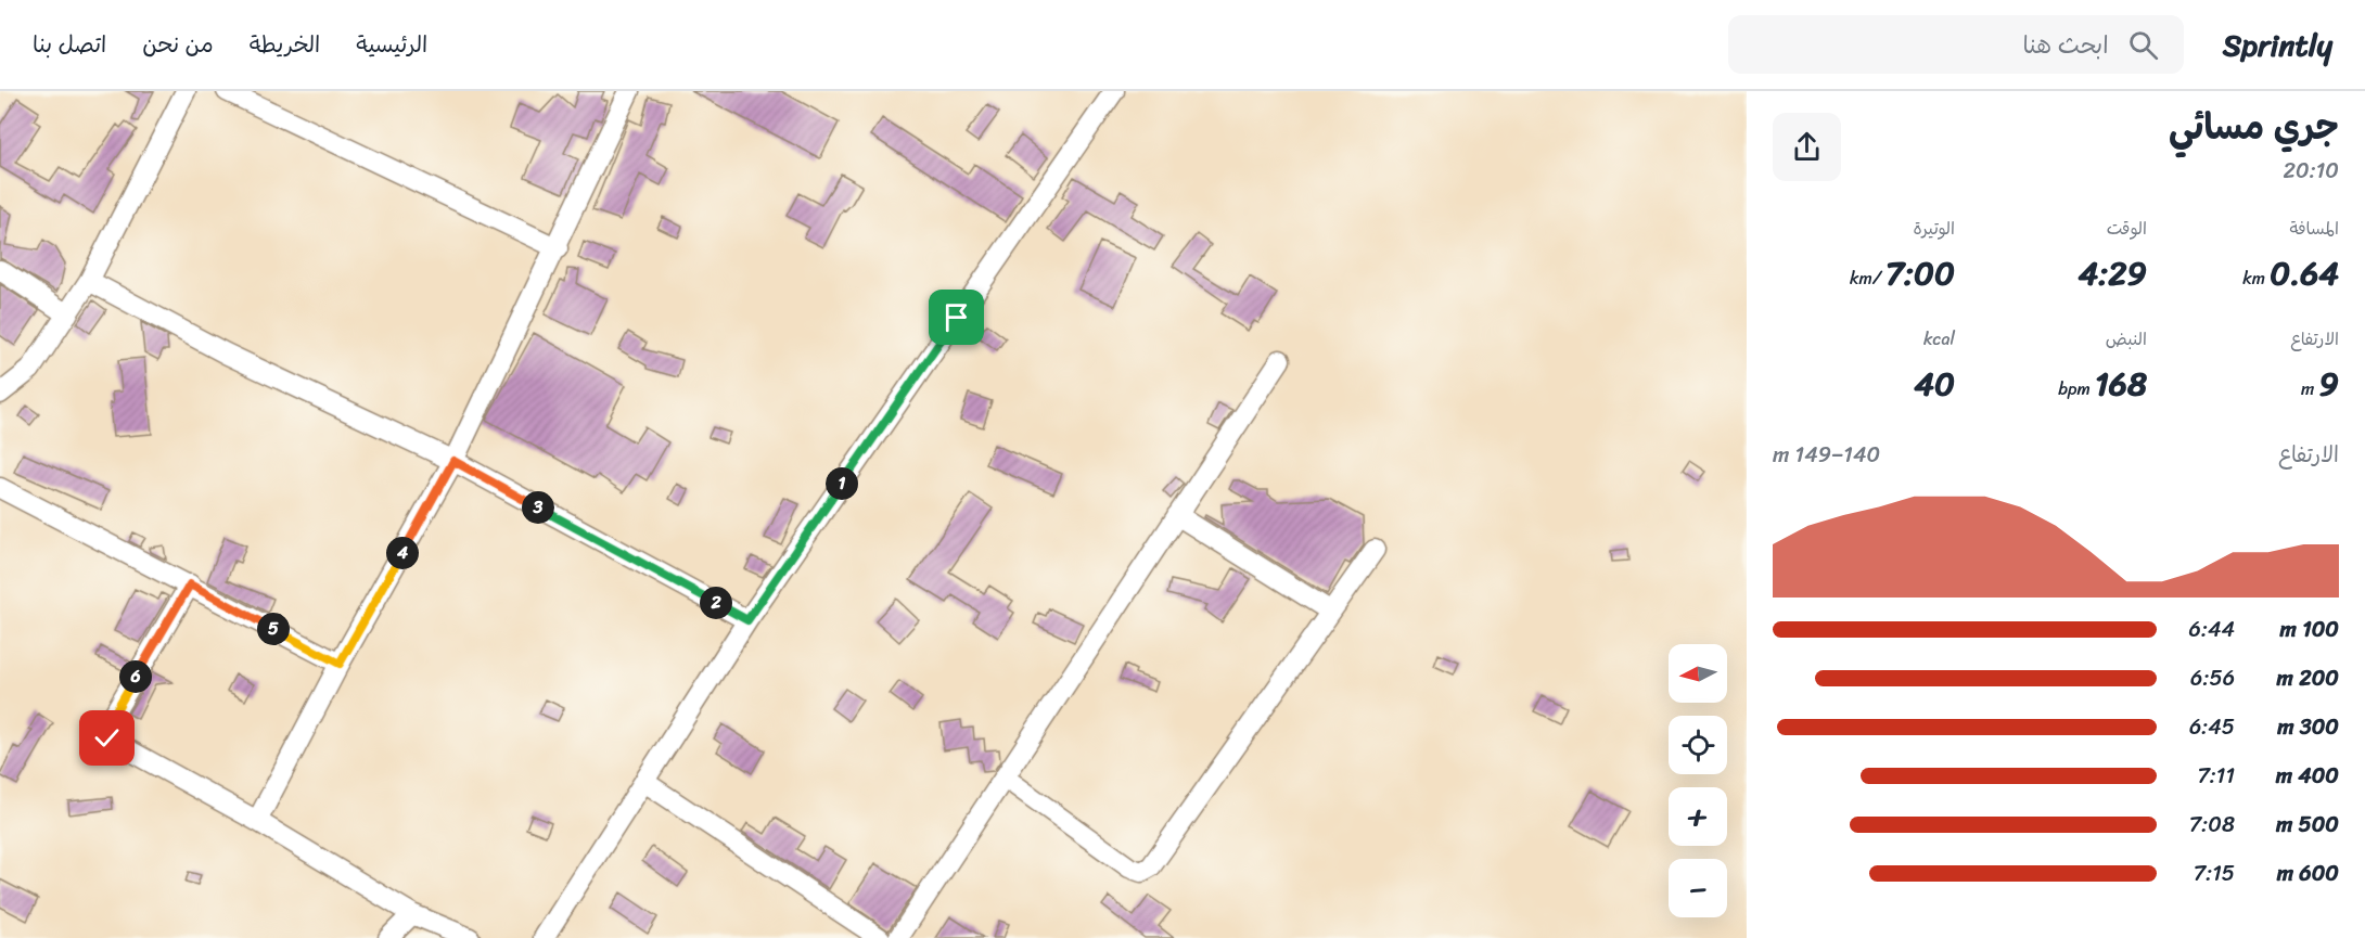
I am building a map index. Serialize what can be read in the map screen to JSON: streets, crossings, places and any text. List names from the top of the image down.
{
  "north": "left",
  "page": {
    "header": "Sprintly",
    "search": "ابحث هنا",
    "nav": [
      "الرئيسية",
      "الخريطة",
      "من نحن",
      "اتصل بنا"
    ],
    "heading": ["جري مسائي", "20:10"],
    "stats": [
      ["المسافة", "0.64 km"],
      ["الوقت", "4:29"],
      ["الوتيرة", "7:00 /km"],
      ["الارتفاع", "9 m"],
      ["النبض", "168 bpm"],
      ["kcal", "40"]
    ],
    "chart": ["الارتفاع", "140–149 m"],
    "pins": [
      "1",
      "3",
      "4",
      "2",
      "5",
      "6"
    ],
    "list": [
      {
        "name": "100 m",
        "note": "6:44"
      },
      {
        "name": "200 m",
        "note": "6:56"
      },
      {
        "name": "300 m",
        "note": "6:45"
      },
      {
        "name": "400 m",
        "note": "7:11"
      },
      {
        "name": "500 m",
        "note": "7:08"
      },
      {
        "name": "600 m",
        "note": "7:15"
      }
    ],
    "map_buttons": ["+", "−"]
  }
}
